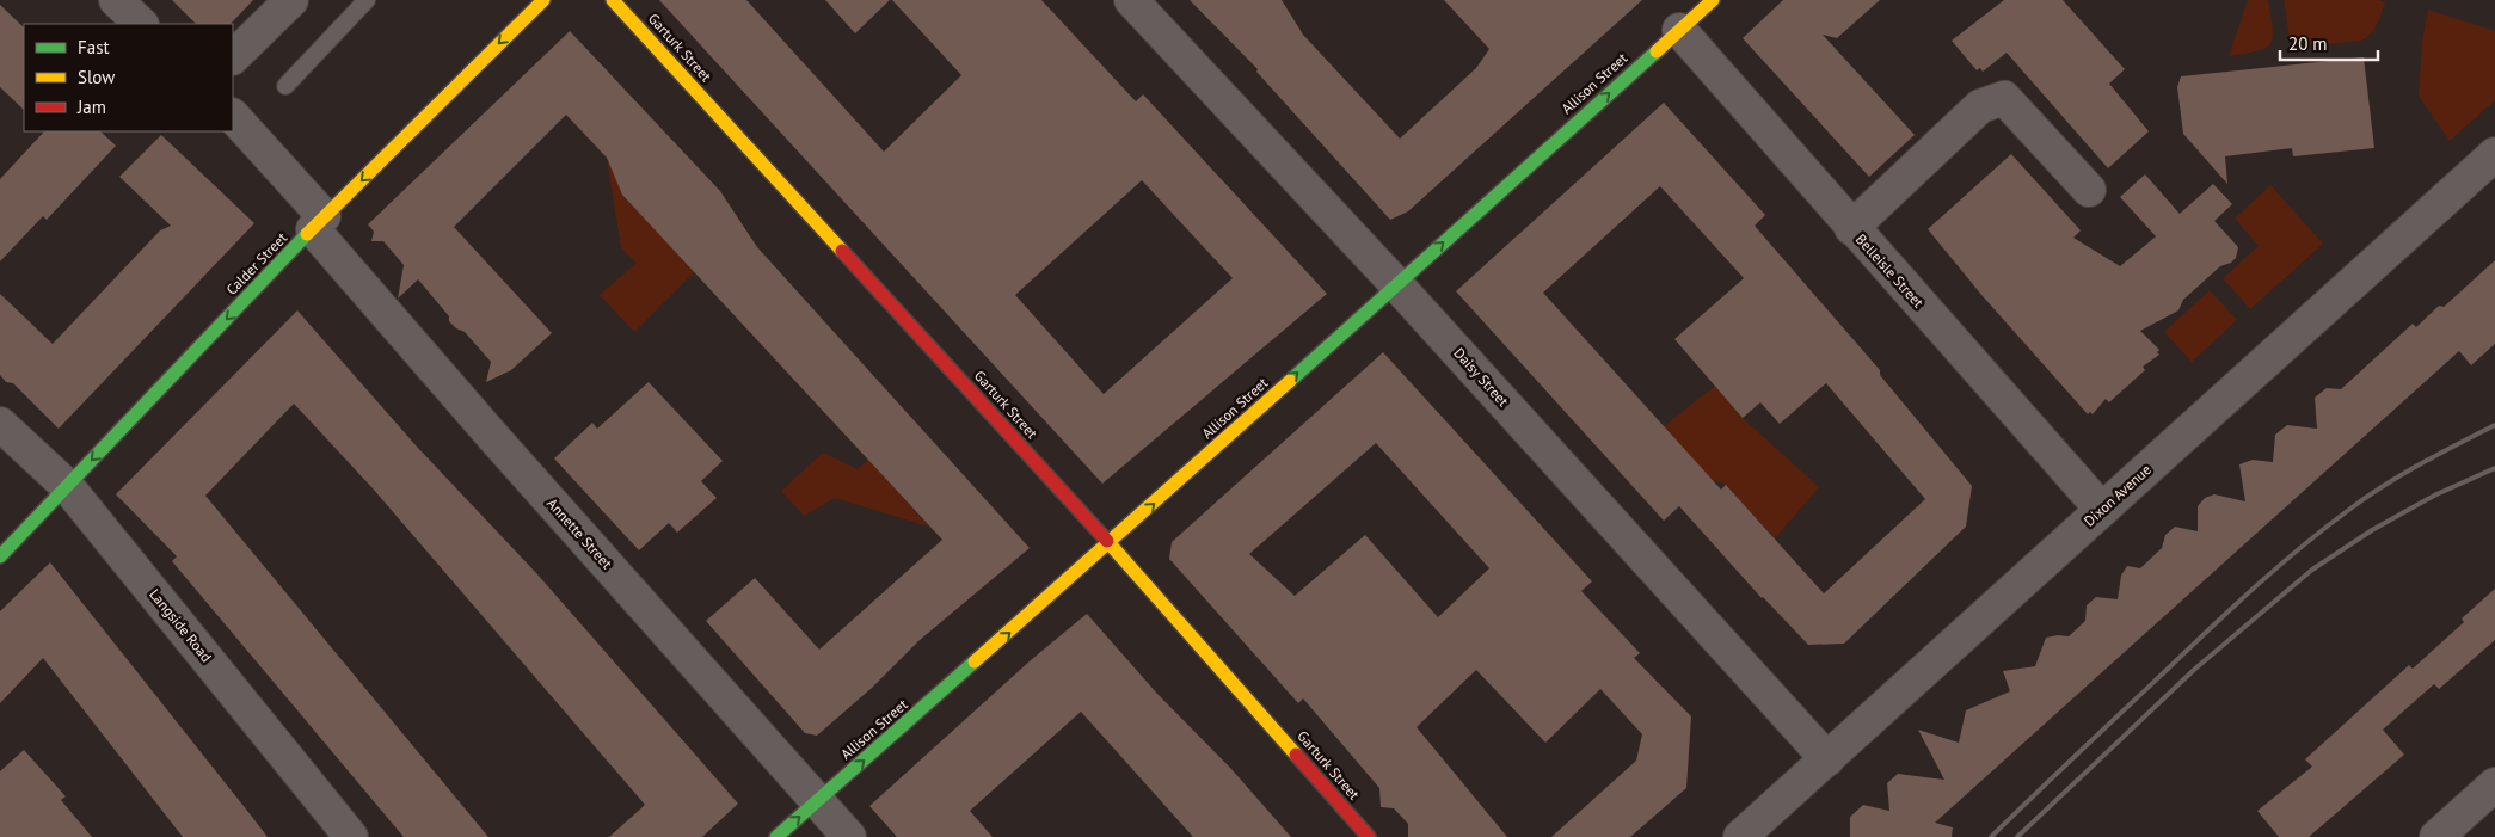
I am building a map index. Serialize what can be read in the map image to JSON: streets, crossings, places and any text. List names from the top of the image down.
{
  "streets": {
    "street": [
      "Garturk Street",
      "Allison Street",
      "Calder Street",
      "Belleisle Street",
      "Daisy Street",
      "Dixon Avenue",
      "Annette Street",
      "Langside Road"
    ]
  },
  "crossings": [
    ["Garturk Street", "Allison Street"],
    ["Allison Street", "Belleisle Street"],
    ["Allison Street", "Daisy Street"],
    ["Allison Street", "Annette Street"],
    ["Calder Street", "Annette Street"],
    ["Calder Street", "Langside Road"],
    ["Belleisle Street", "Dixon Avenue"],
    ["Daisy Street", "Dixon Avenue"]
  ],
  "one_way": ["Allison Street", "Calder Street"],
  "legend": ["Fast", "Slow", "Jam"],
  "scale_bar": "20 m"
}
